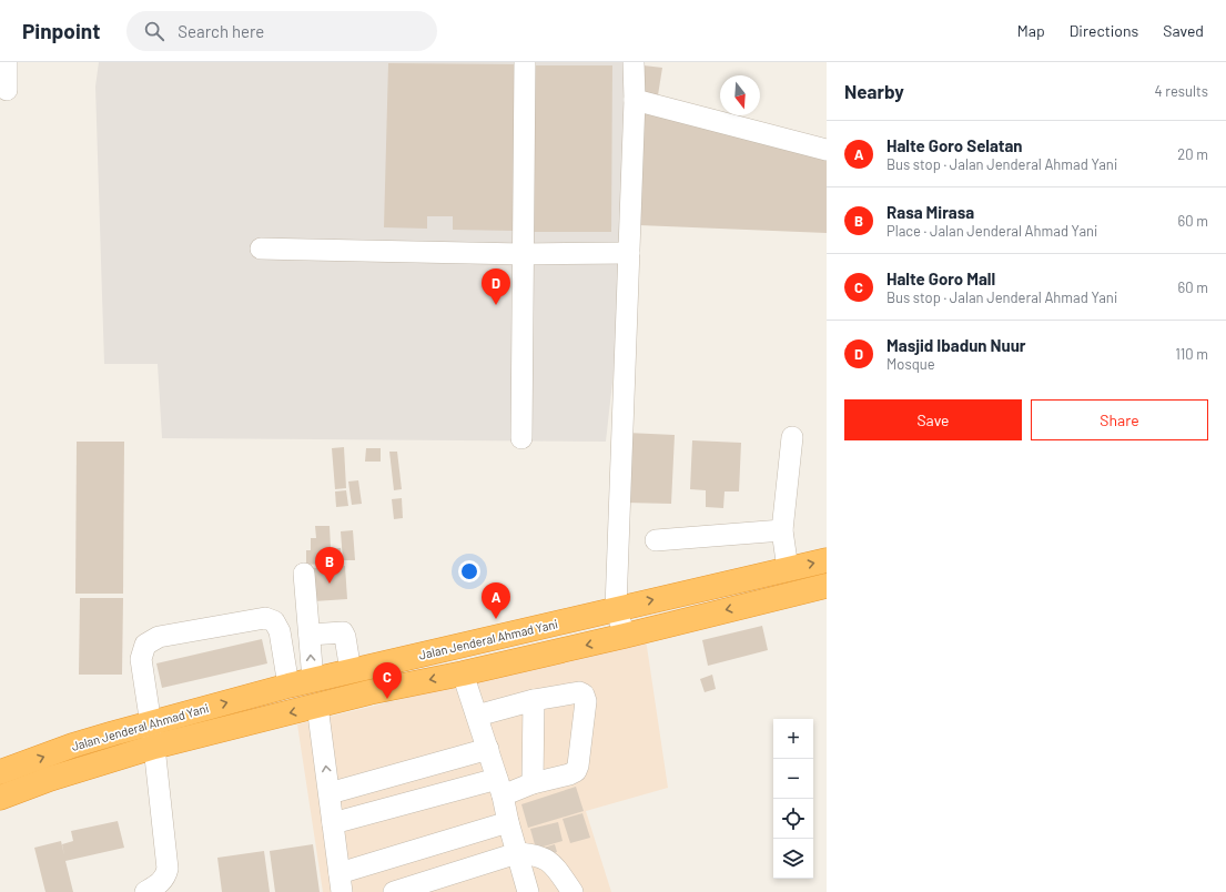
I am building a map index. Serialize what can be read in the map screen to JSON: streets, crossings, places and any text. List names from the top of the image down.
{
  "streets": {
    "highway": ["Jalan Jenderal Ahmad Yani"]
  },
  "north": "bottom",
  "page": {
    "header": "Pinpoint",
    "search": "Search here",
    "nav": ["Map", "Directions", "Saved"],
    "heading": ["Nearby", "4 results"],
    "list": [
      {
        "mark": "A",
        "name": "Halte Goro Selatan",
        "note": "Bus stop · Jalan Jenderal Ahmad Yani",
        "value": "20 m"
      },
      {
        "mark": "B",
        "name": "Rasa Mirasa",
        "note": "Place · Jalan Jenderal Ahmad Yani",
        "value": "60 m"
      },
      {
        "mark": "C",
        "name": "Halte Goro Mall",
        "note": "Bus stop · Jalan Jenderal Ahmad Yani",
        "value": "60 m"
      },
      {
        "mark": "D",
        "name": "Masjid Ibadun Nuur",
        "note": "Mosque",
        "value": "110 m"
      }
    ],
    "pins": [
      "D",
      "B",
      "A",
      "C"
    ],
    "buttons": ["Save", "Share"],
    "map_buttons": ["+", "−"]
  }
}
